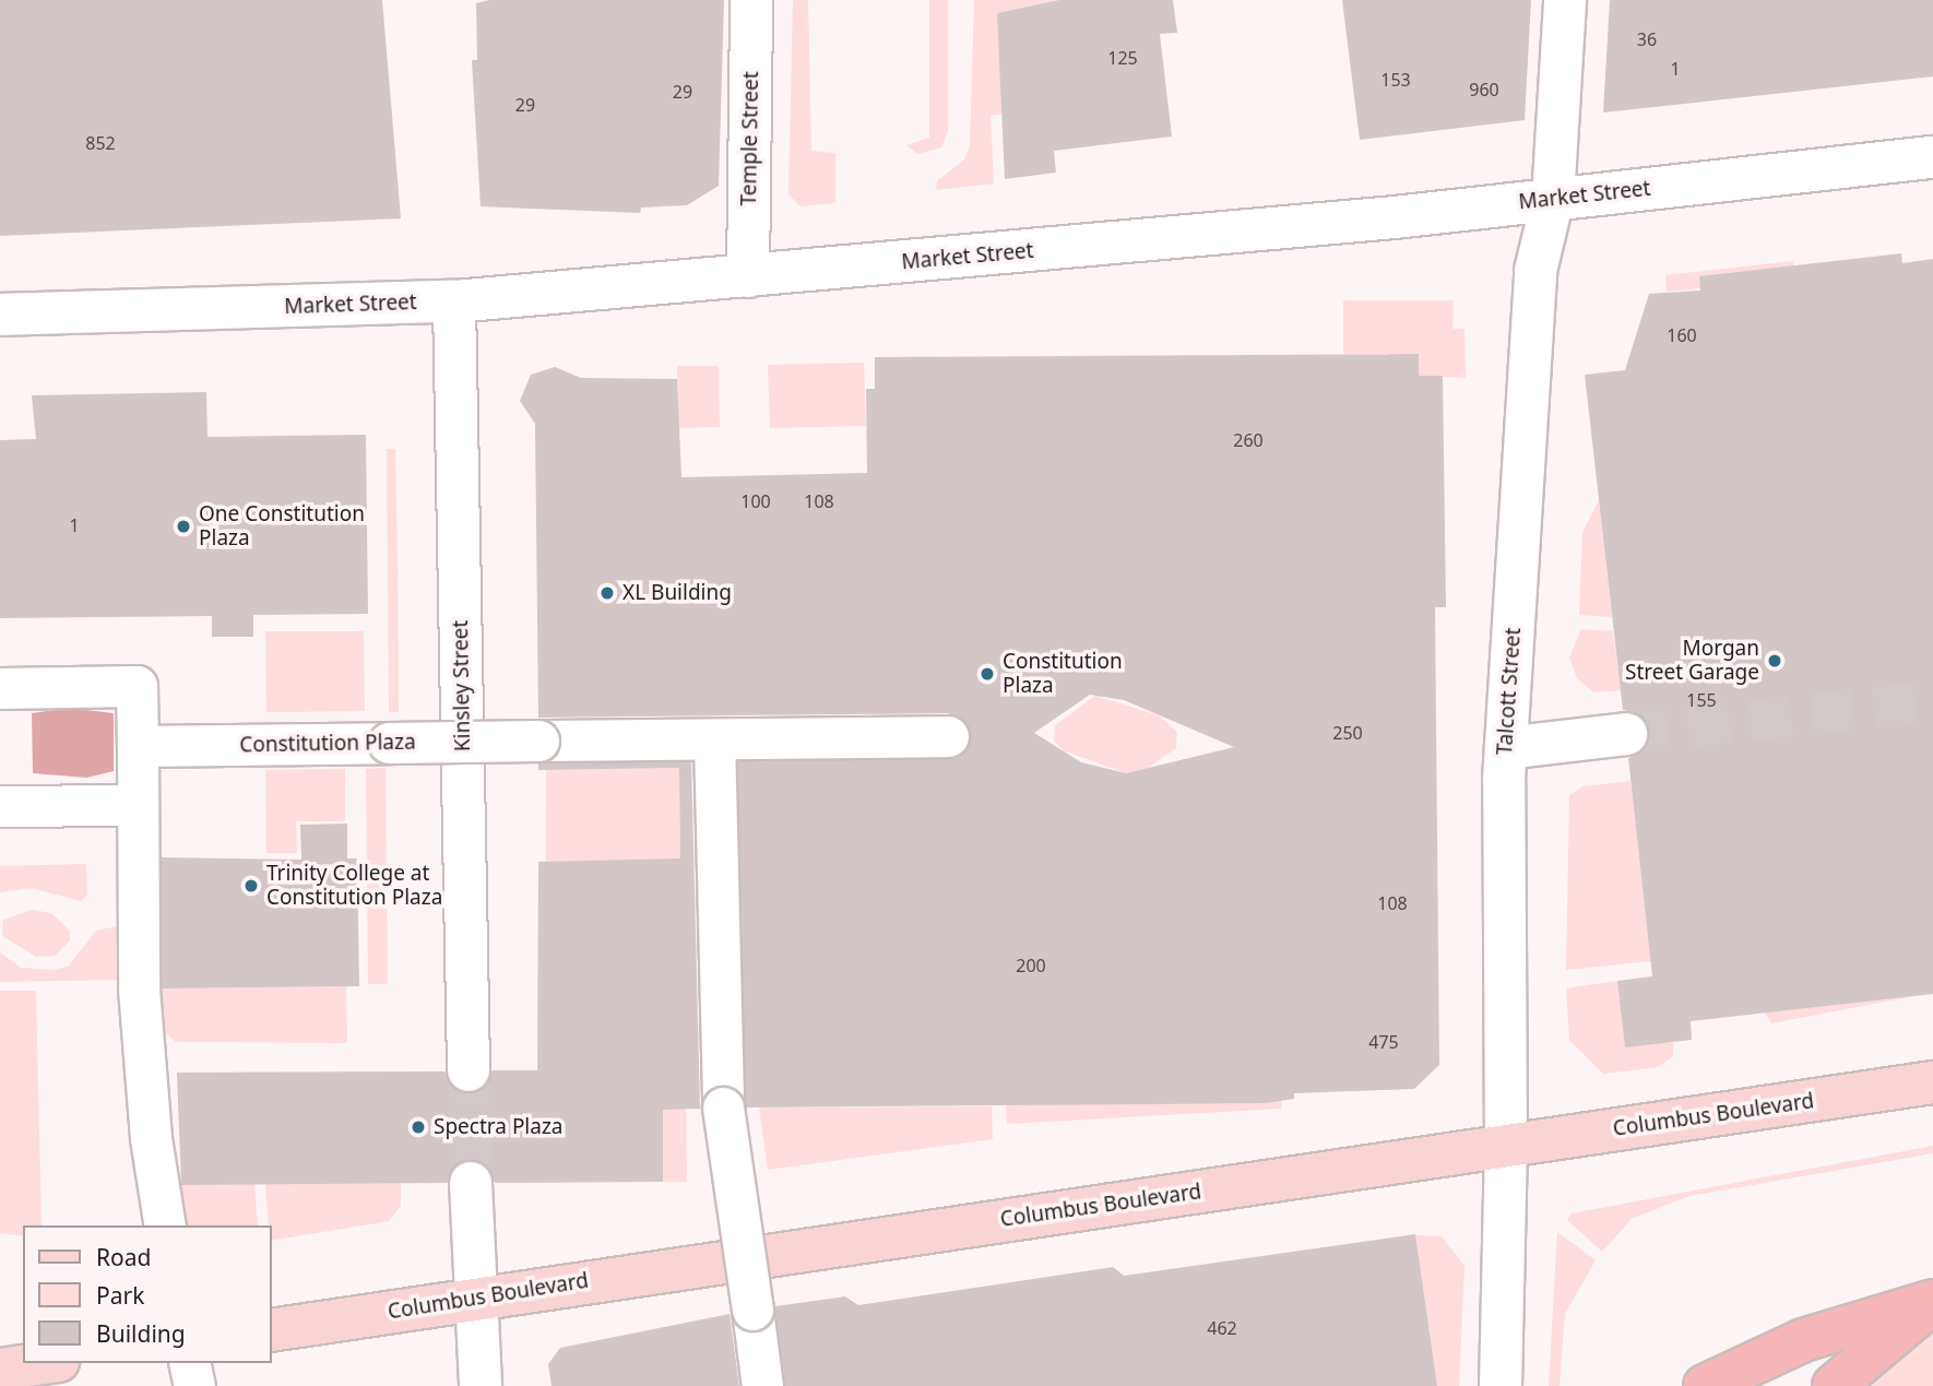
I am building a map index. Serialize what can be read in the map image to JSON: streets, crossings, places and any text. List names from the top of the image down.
{
  "streets": {
    "main road": ["Columbus Boulevard"],
    "street": [
      "Temple Street",
      "Market Street",
      "Kinsley Street",
      "Talcott Street",
      "Constitution Plaza"
    ]
  },
  "crossings": [
    ["Temple Street", "Market Street"],
    ["Market Street", "Kinsley Street"],
    ["Market Street", "Talcott Street"],
    ["Talcott Street", "Columbus Boulevard"]
  ],
  "places": [
    "One Constitution Plaza",
    "XL Building",
    "Morgan Street Garage",
    "Constitution Plaza",
    "Trinity College at Constitution Plaza",
    "Spectra Plaza"
  ],
  "house_numbers": [
    "36",
    "125",
    "1",
    "153",
    "960",
    "29",
    "29",
    "852",
    "160",
    "260",
    "100",
    "108",
    "1",
    "155",
    "250",
    "108",
    "200",
    "475",
    "462"
  ],
  "legend": ["Road", "Park", "Building"]
}
